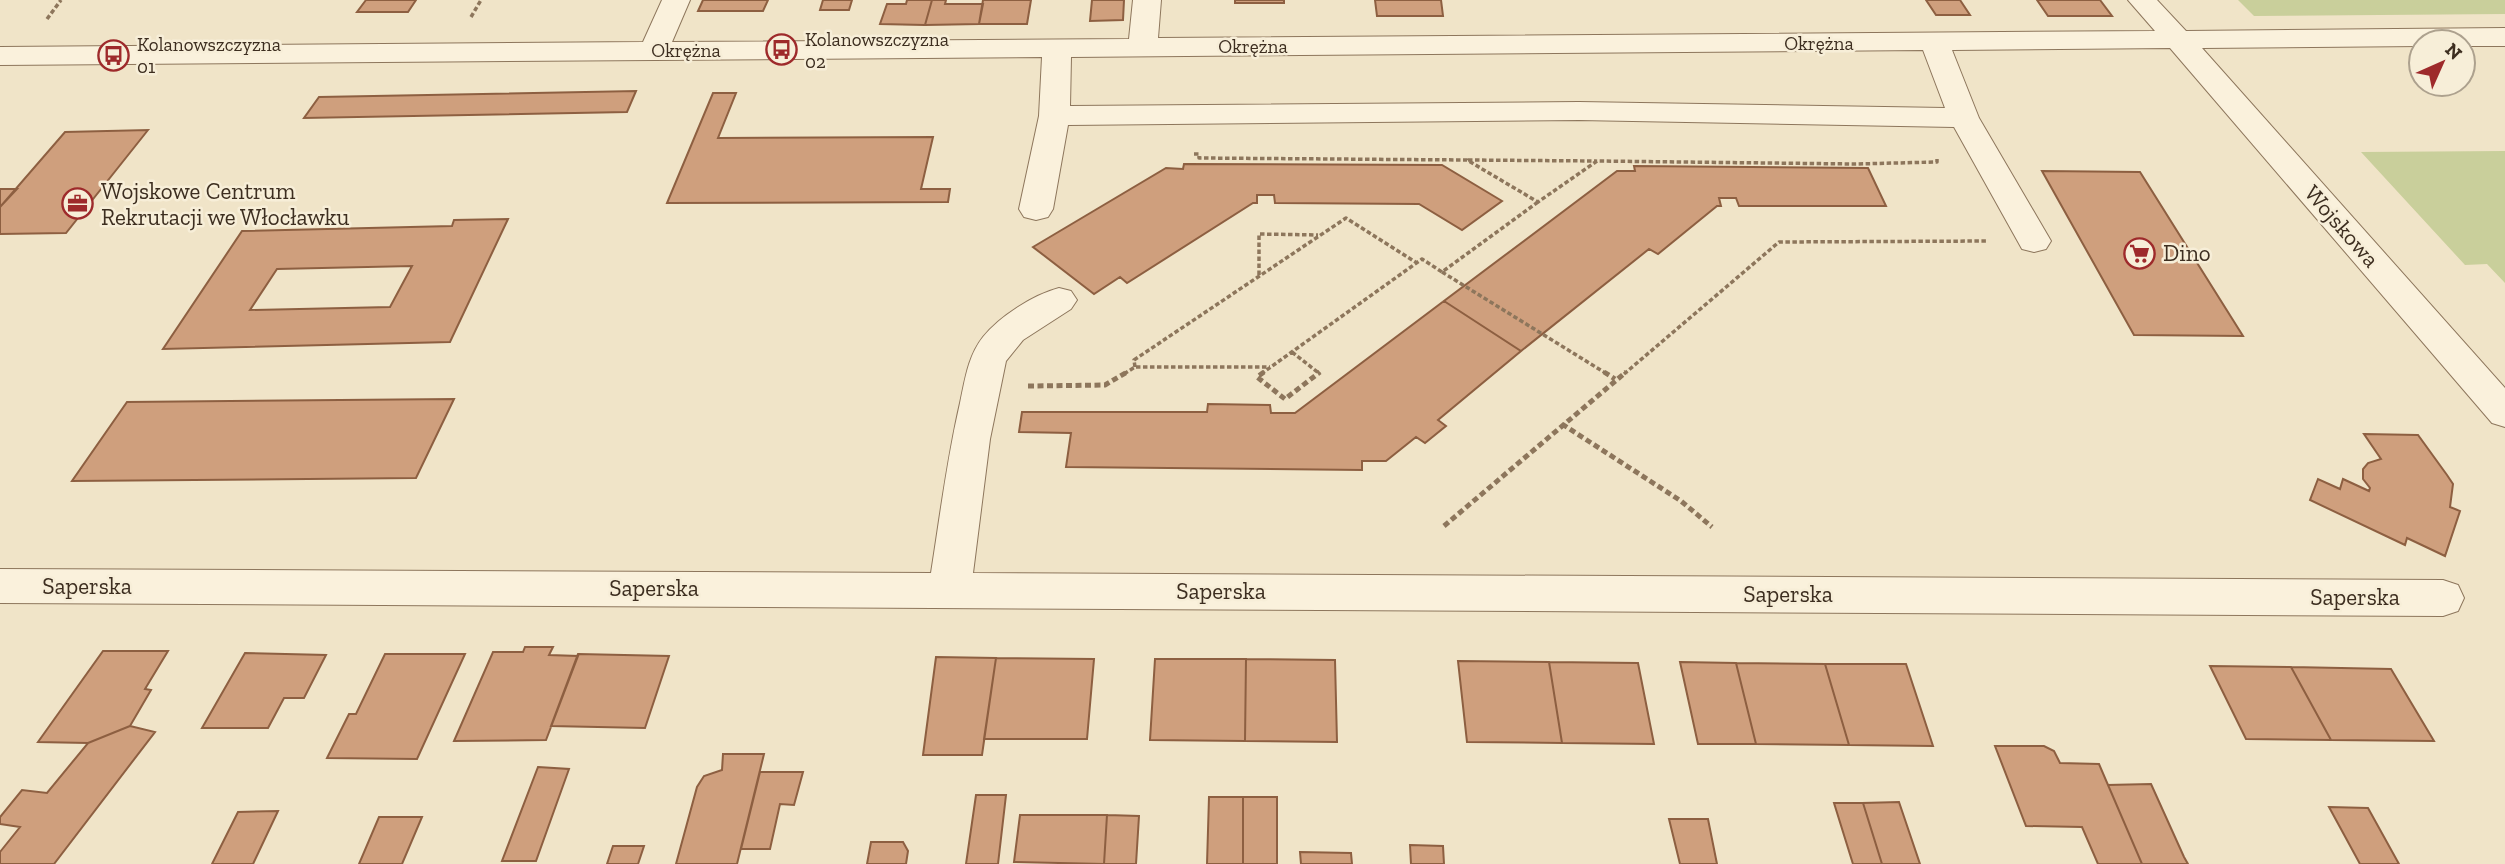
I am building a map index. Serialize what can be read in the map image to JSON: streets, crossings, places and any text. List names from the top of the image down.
{
  "streets": {
    "street": ["Okrężna", "Wojskowa", "Saperska"]
  },
  "crossings": [
    ["Okrężna", "Wojskowa"]
  ],
  "places": {
    "bus stop": ["Kolanowszczyzna 02", "Kolanowszczyzna 01"],
    "office": ["Wojskowe Centrum Rekrutacji we Włocławku"],
    "supermarket": ["Dino"]
  },
  "north": "top right"
}
